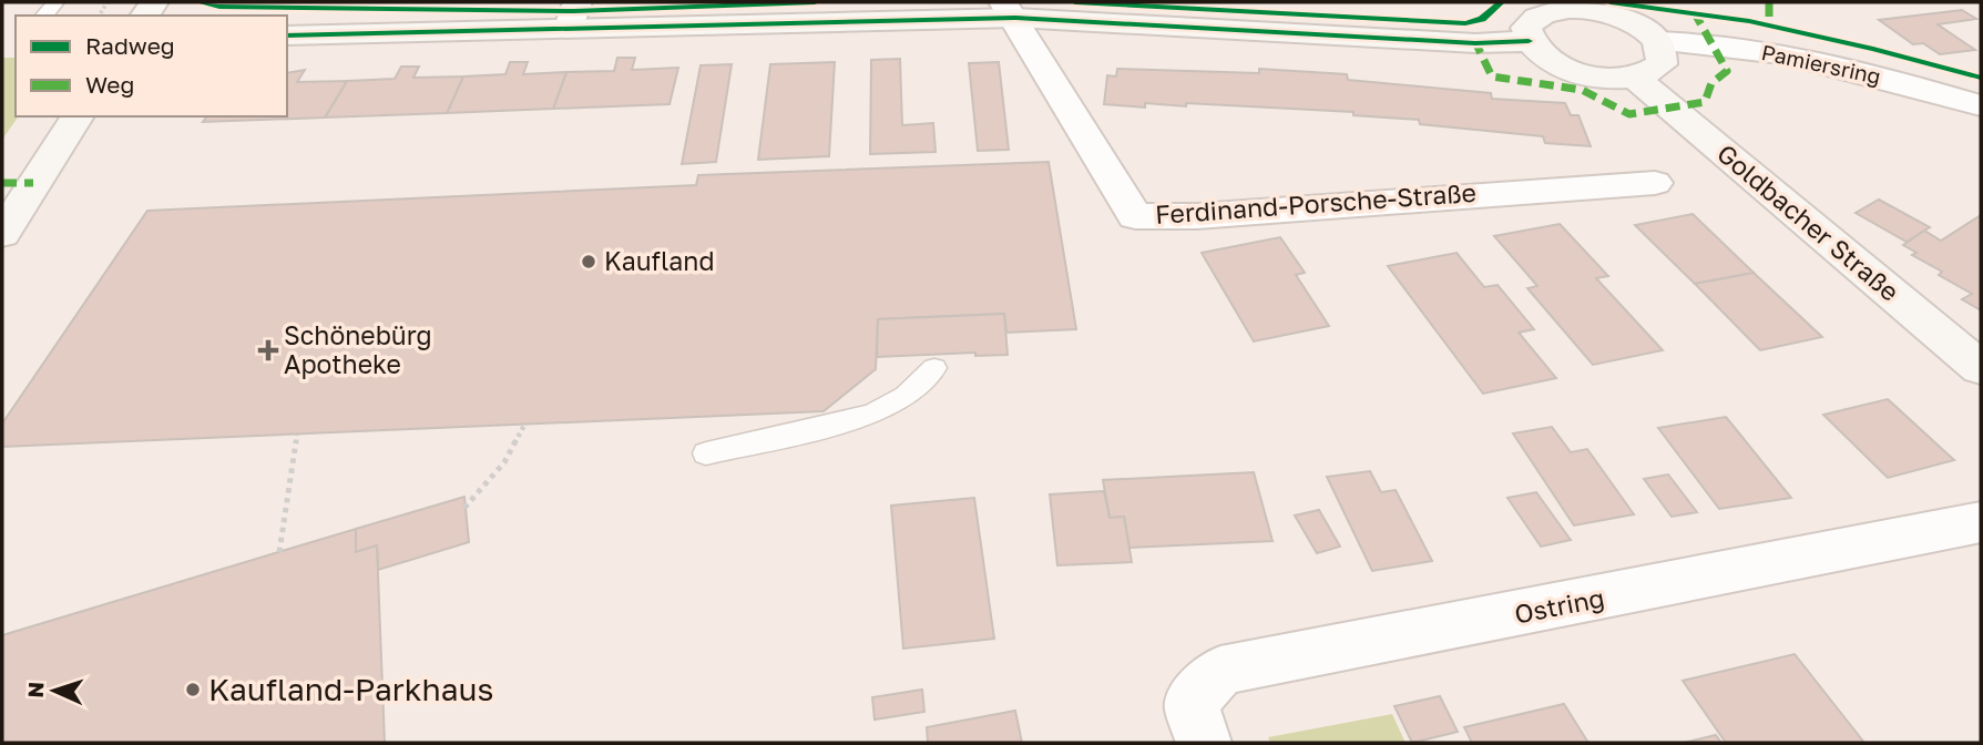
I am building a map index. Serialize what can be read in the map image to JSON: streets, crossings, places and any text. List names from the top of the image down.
{
  "streets": {
    "street": [
      "Pamiersring",
      "Ferdinand-Porsche-Straße",
      "Goldbacher Straße",
      "Ostring"
    ]
  },
  "places": {
    "other": ["Kaufland", "Kaufland-Parkhaus"],
    "health": ["Schönebürg Apotheke"]
  },
  "legend": ["Radweg", "Weg"],
  "north": "left"
}
